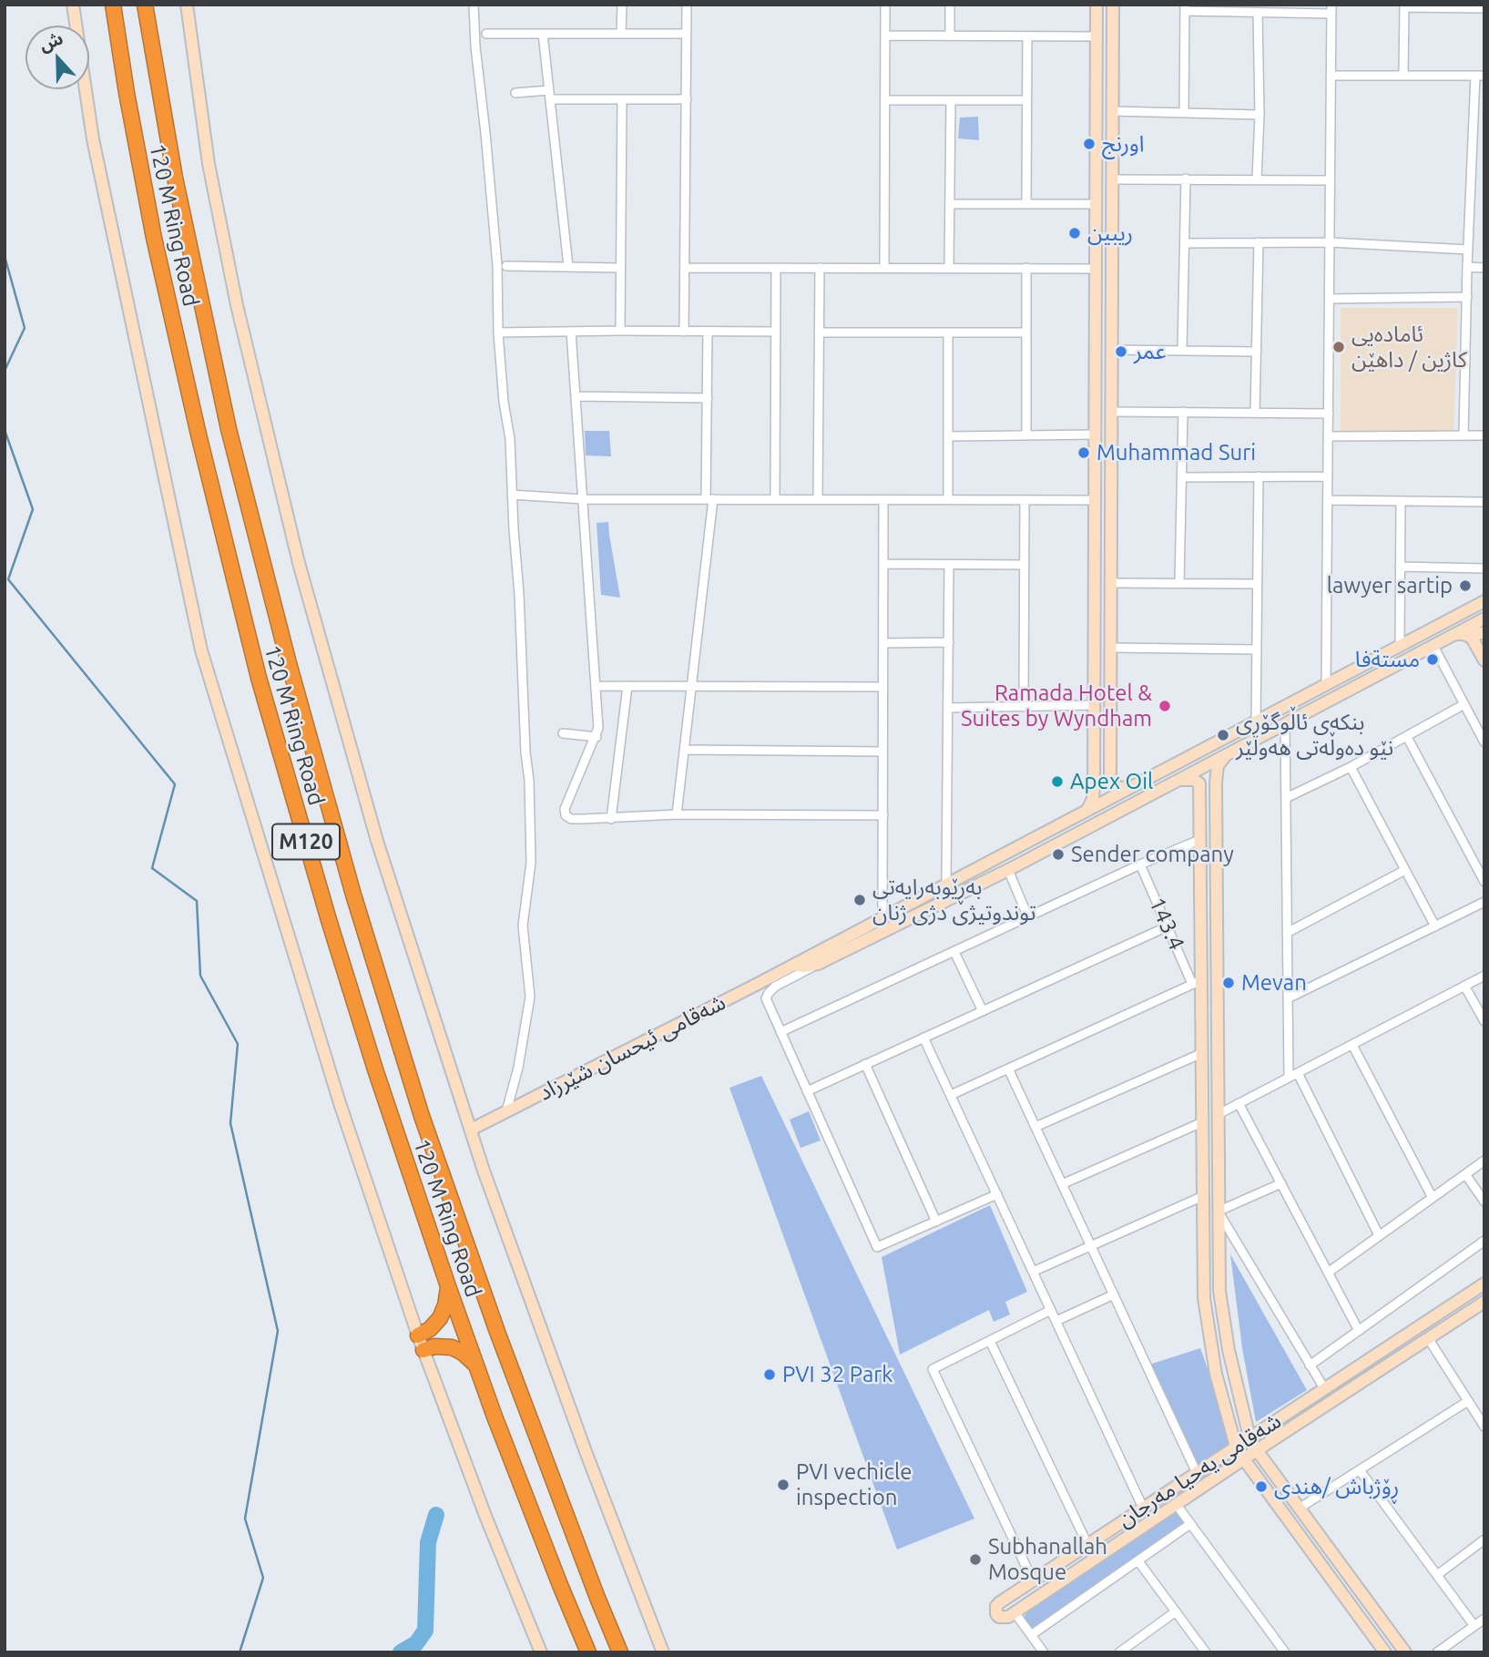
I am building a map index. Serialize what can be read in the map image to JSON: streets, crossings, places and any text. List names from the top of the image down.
{
  "streets": {
    "highway": ["120 M Ring Road", "M120"],
    "street": ["143.4", "شەقامی ئیحسان شێرزاد", "شەقامی یەحیا مەرجان"]
  },
  "places": [
    "اورنج",
    "ريبين",
    "ئامادەيی کاژين / داهێن",
    "عمر",
    "Muhammad Suri",
    "lawyer sartip",
    "مستةفا",
    "Ramada Hotel & Suites by Wyndham",
    "بنکەی ئاڵوگۆڕی نێو دەوڵەتی هەولێر",
    "Apex Oil",
    "Sender company",
    "بەڕێوبەرایەتی توندوتیژی دژی ژنان",
    "Mevan",
    "PVI 32 Park",
    "PVI vechicle inspection",
    "ڕۆژباش /ھندی",
    "Subhanallah Mosque"
  ],
  "north": "top"
}
